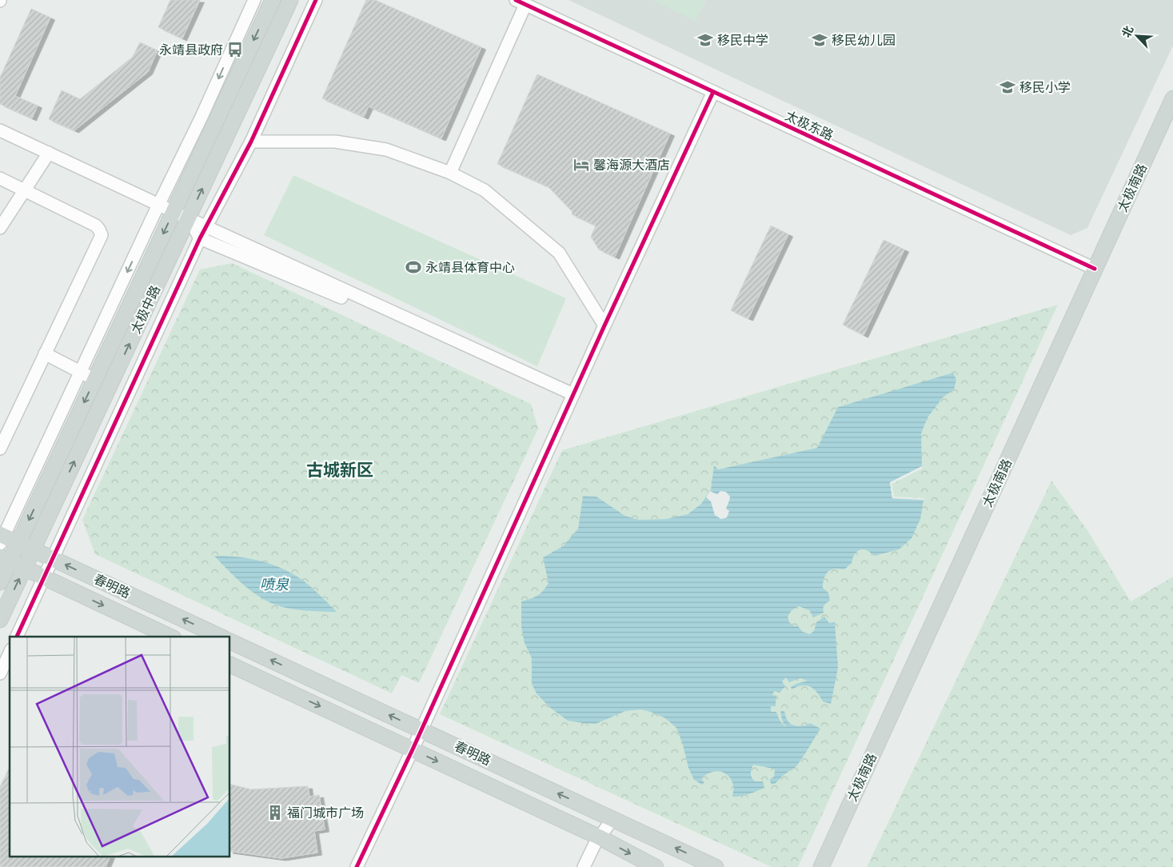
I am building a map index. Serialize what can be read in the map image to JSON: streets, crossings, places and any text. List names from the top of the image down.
{
  "streets": {
    "main road": ["太极南路", "太极中路", "春明路"],
    "street": ["太极东路"]
  },
  "crossings": [
    ["太极东路", "太极南路"],
    ["太极中路", "春明路"]
  ],
  "districts": ["古城新区"],
  "water": ["喷泉"],
  "places": {
    "school or university": ["移民中学", "移民幼儿园", "移民小学"],
    "bus stop": ["永靖县政府"],
    "hotel": ["馨海源大酒店"],
    "sports": ["永靖县体育中心"],
    "building": ["福门城市广场"]
  },
  "north": "top left"
}
